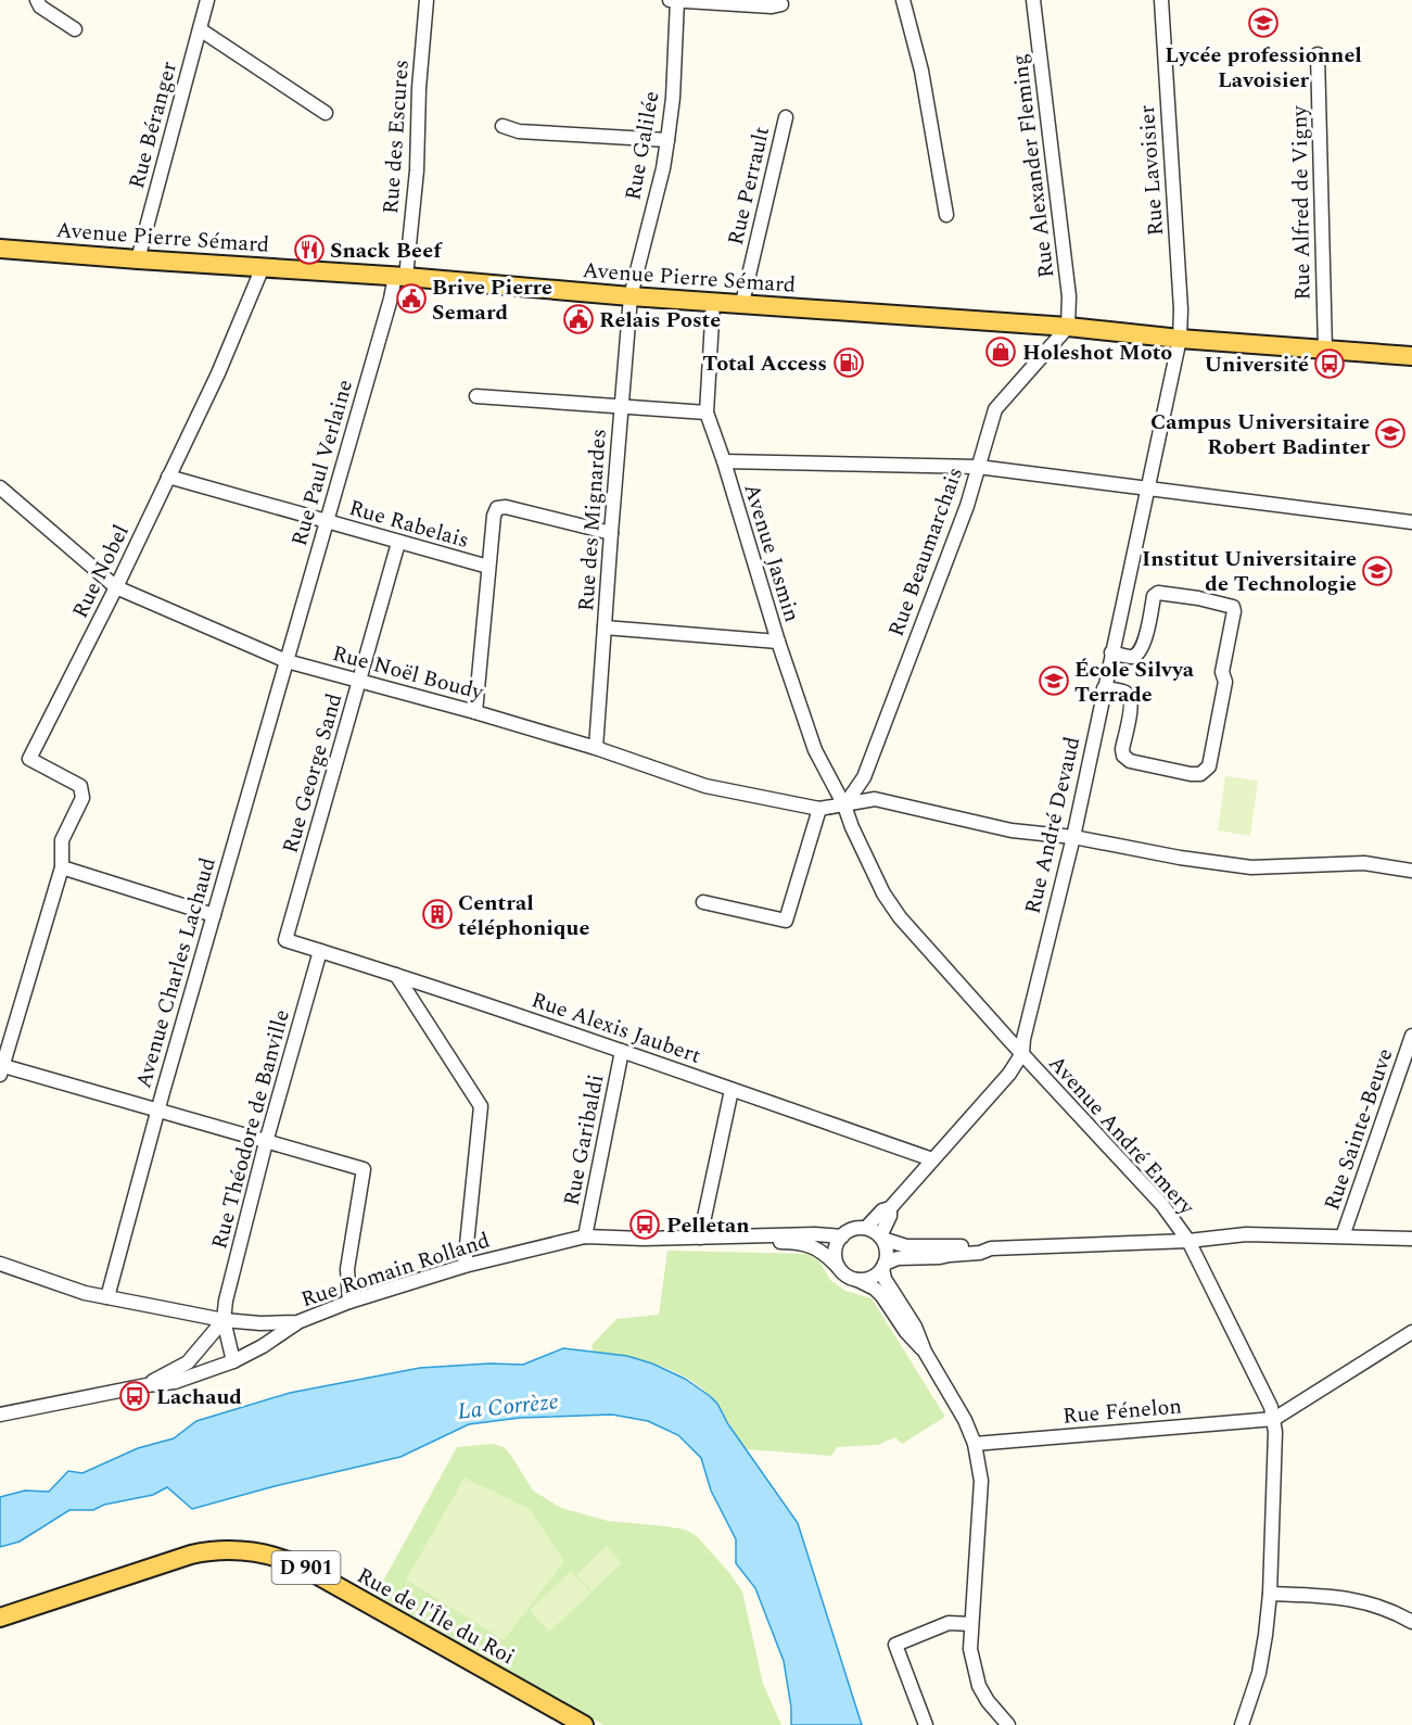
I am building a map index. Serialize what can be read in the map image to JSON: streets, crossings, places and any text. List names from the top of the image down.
{
  "streets": {
    "main road": ["Avenue Pierre Sémard", "D 901", "Rue de l'Île du Roi"],
    "street": [
      "Rue Béranger",
      "Rue des Escures",
      "Rue Galilée",
      "Rue Alexander Fleming",
      "Rue Lavoisier",
      "Rue Perrault",
      "Rue Alfred de Vigny",
      "Rue Paul Verlaine",
      "Rue des Mignardes",
      "Rue Rabelais",
      "Rue Beaumarchais",
      "Avenue Jasmin",
      "Rue Nobel",
      "Rue Noël Boudy",
      "Rue George Sand",
      "Rue André Devaud",
      "Avenue Charles Lachaud",
      "Rue Alexis Jaubert",
      "Rue Théodore de Banville",
      "Rue Sainte-Beuve",
      "Avenue André Emery",
      "Rue Garibaldi",
      "Rue Romain Rolland",
      "Rue Fénelon"
    ]
  },
  "crossings": [
    ["Rue Béranger", "Avenue Pierre Sémard"],
    ["Rue des Escures", "Avenue Pierre Sémard"],
    ["Rue des Escures", "Rue Paul Verlaine"],
    ["Rue Galilée", "Avenue Pierre Sémard"],
    ["Rue Galilée", "Rue des Mignardes"],
    ["Rue Alexander Fleming", "Avenue Pierre Sémard"],
    ["Rue Alexander Fleming", "Rue Beaumarchais"],
    ["Rue Lavoisier", "Avenue Pierre Sémard"],
    ["Rue Lavoisier", "Rue André Devaud"],
    ["Rue Perrault", "Avenue Pierre Sémard"],
    ["Rue Alfred de Vigny", "Avenue Pierre Sémard"],
    ["Avenue Pierre Sémard", "Rue Paul Verlaine"],
    ["Avenue Pierre Sémard", "Rue des Mignardes"],
    ["Avenue Pierre Sémard", "Rue Beaumarchais"],
    ["Avenue Pierre Sémard", "Avenue Jasmin"],
    ["Avenue Pierre Sémard", "Rue Nobel"],
    ["Avenue Pierre Sémard", "Rue André Devaud"],
    ["Rue Paul Verlaine", "Rue Rabelais"],
    ["Rue Paul Verlaine", "Rue Noël Boudy"],
    ["Rue Paul Verlaine", "Avenue Charles Lachaud"],
    ["Rue des Mignardes", "Rue Noël Boudy"],
    ["Rue Rabelais", "Rue Nobel"],
    ["Rue Rabelais", "Rue George Sand"],
    ["Rue Beaumarchais", "Avenue Jasmin"],
    ["Rue Beaumarchais", "Rue Noël Boudy"],
    ["Rue Beaumarchais", "Avenue André Emery"],
    ["Avenue Jasmin", "Rue Noël Boudy"],
    ["Avenue Jasmin", "Avenue André Emery"],
    ["Rue Nobel", "Rue Noël Boudy"],
    ["Rue Noël Boudy", "Rue George Sand"],
    ["Rue Noël Boudy", "Rue André Devaud"],
    ["Rue Noël Boudy", "Avenue Charles Lachaud"],
    ["Rue Noël Boudy", "Avenue André Emery"],
    ["Rue George Sand", "Rue Alexis Jaubert"],
    ["Rue André Devaud", "Avenue André Emery"],
    ["Avenue Charles Lachaud", "Rue Romain Rolland"],
    ["Rue Alexis Jaubert", "Rue Théodore de Banville"],
    ["Rue Alexis Jaubert", "Rue Garibaldi"],
    ["Rue Théodore de Banville", "Rue Romain Rolland"],
    ["Avenue André Emery", "Rue Fénelon"],
    ["Rue Garibaldi", "Rue Romain Rolland"]
  ],
  "water": ["La Corrèze"],
  "places": {
    "school or university": [
      "Lycée professionnel Lavoisier",
      "Campus Universitaire Robert Badinter",
      "Institut Universitaire de Technologie",
      "École Silvya Terrade"
    ],
    "restaurant": ["Snack Beef"],
    "public building": ["Brive Pierre Semard", "Relais Poste"],
    "shop": ["Holeshot Moto"],
    "fuel station": ["Total Access"],
    "bus stop": ["Université", "Pelletan", "Lachaud"],
    "building": ["Central téléphonique"]
  }
}
